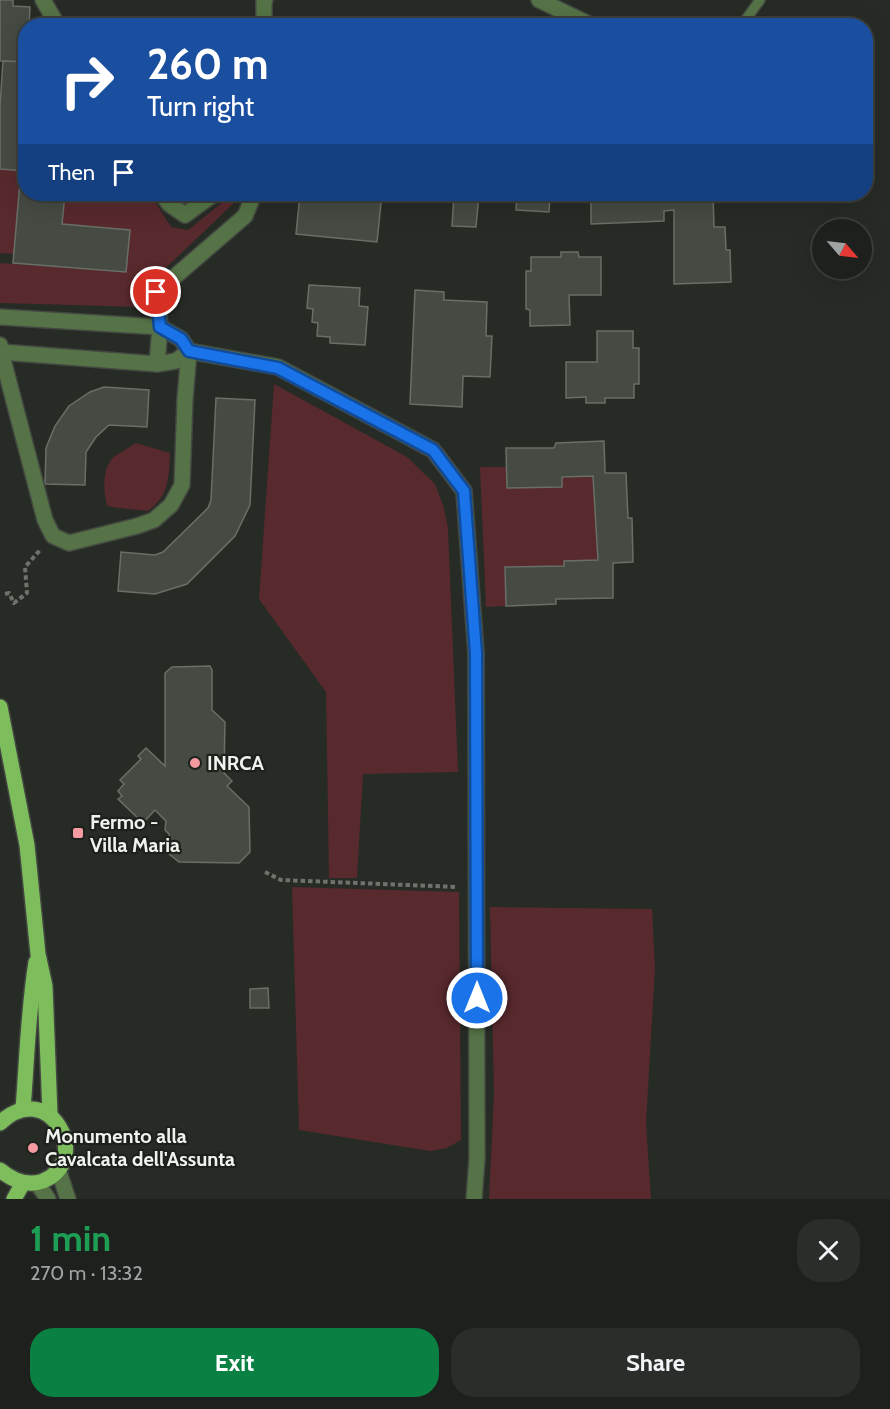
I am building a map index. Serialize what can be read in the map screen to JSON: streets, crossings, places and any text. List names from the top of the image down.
{
  "places": {
    "other": ["INRCA", "Monumento alla Cavalcata dell'Assunta"],
    "transit": ["Fermo - Villa Maria"]
  },
  "north": "bottom right",
  "page": {
    "turn": ["260 m", "Turn right"],
    "then": "Then",
    "heading": ["1 min", "270 m · 13:32"],
    "buttons": ["Exit", "Share"]
  }
}
